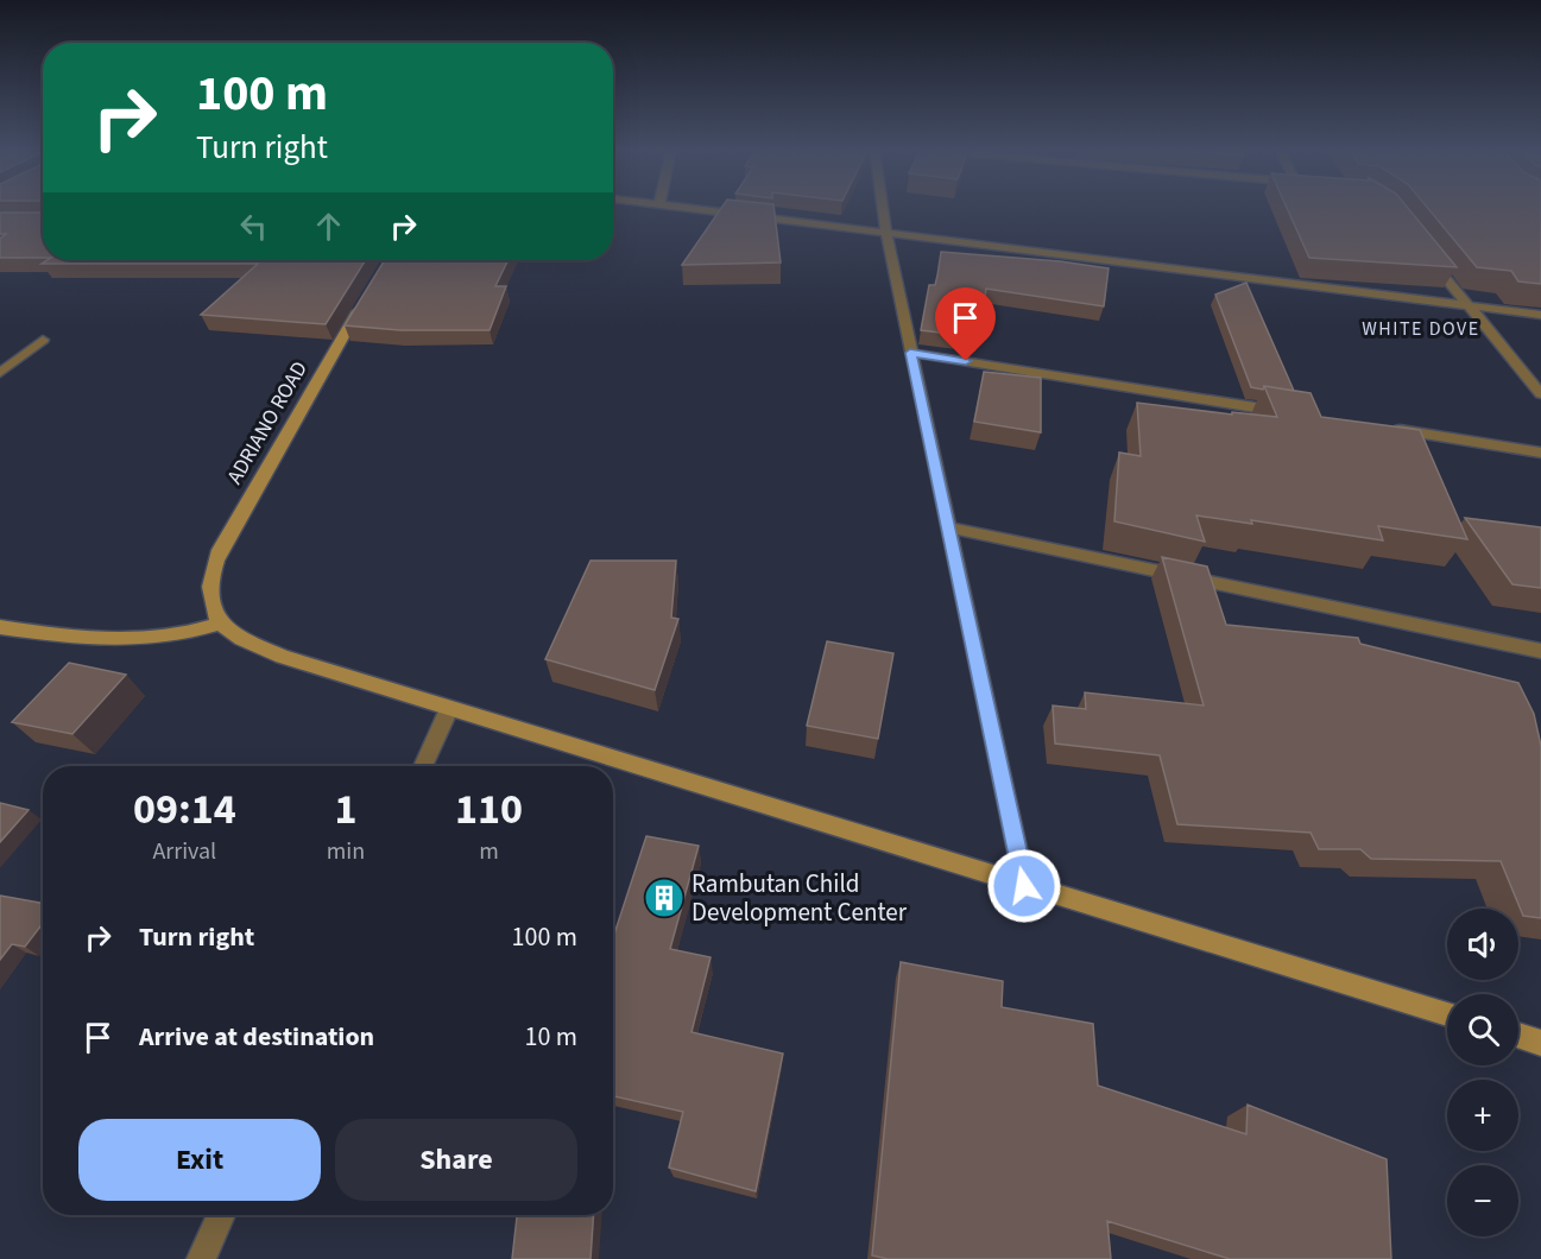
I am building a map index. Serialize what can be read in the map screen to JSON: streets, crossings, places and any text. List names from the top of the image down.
{
  "streets": {
    "street": ["ADRIANO ROAD"]
  },
  "districts": ["WHITE DOVE"],
  "places": {
    "building": ["Rambutan Child Development Center"]
  },
  "page": {
    "turn": ["100 m", "Turn right"],
    "eta": [
      "09:14",
      "Arrival",
      "1",
      "min",
      "110",
      "m"
    ],
    "list": [
      {
        "name": "Turn right",
        "value": "100 m"
      },
      {
        "name": "Arrive at destination",
        "value": "10 m"
      }
    ],
    "map_buttons": ["+", "−"],
    "buttons": ["Exit", "Share"]
  }
}
